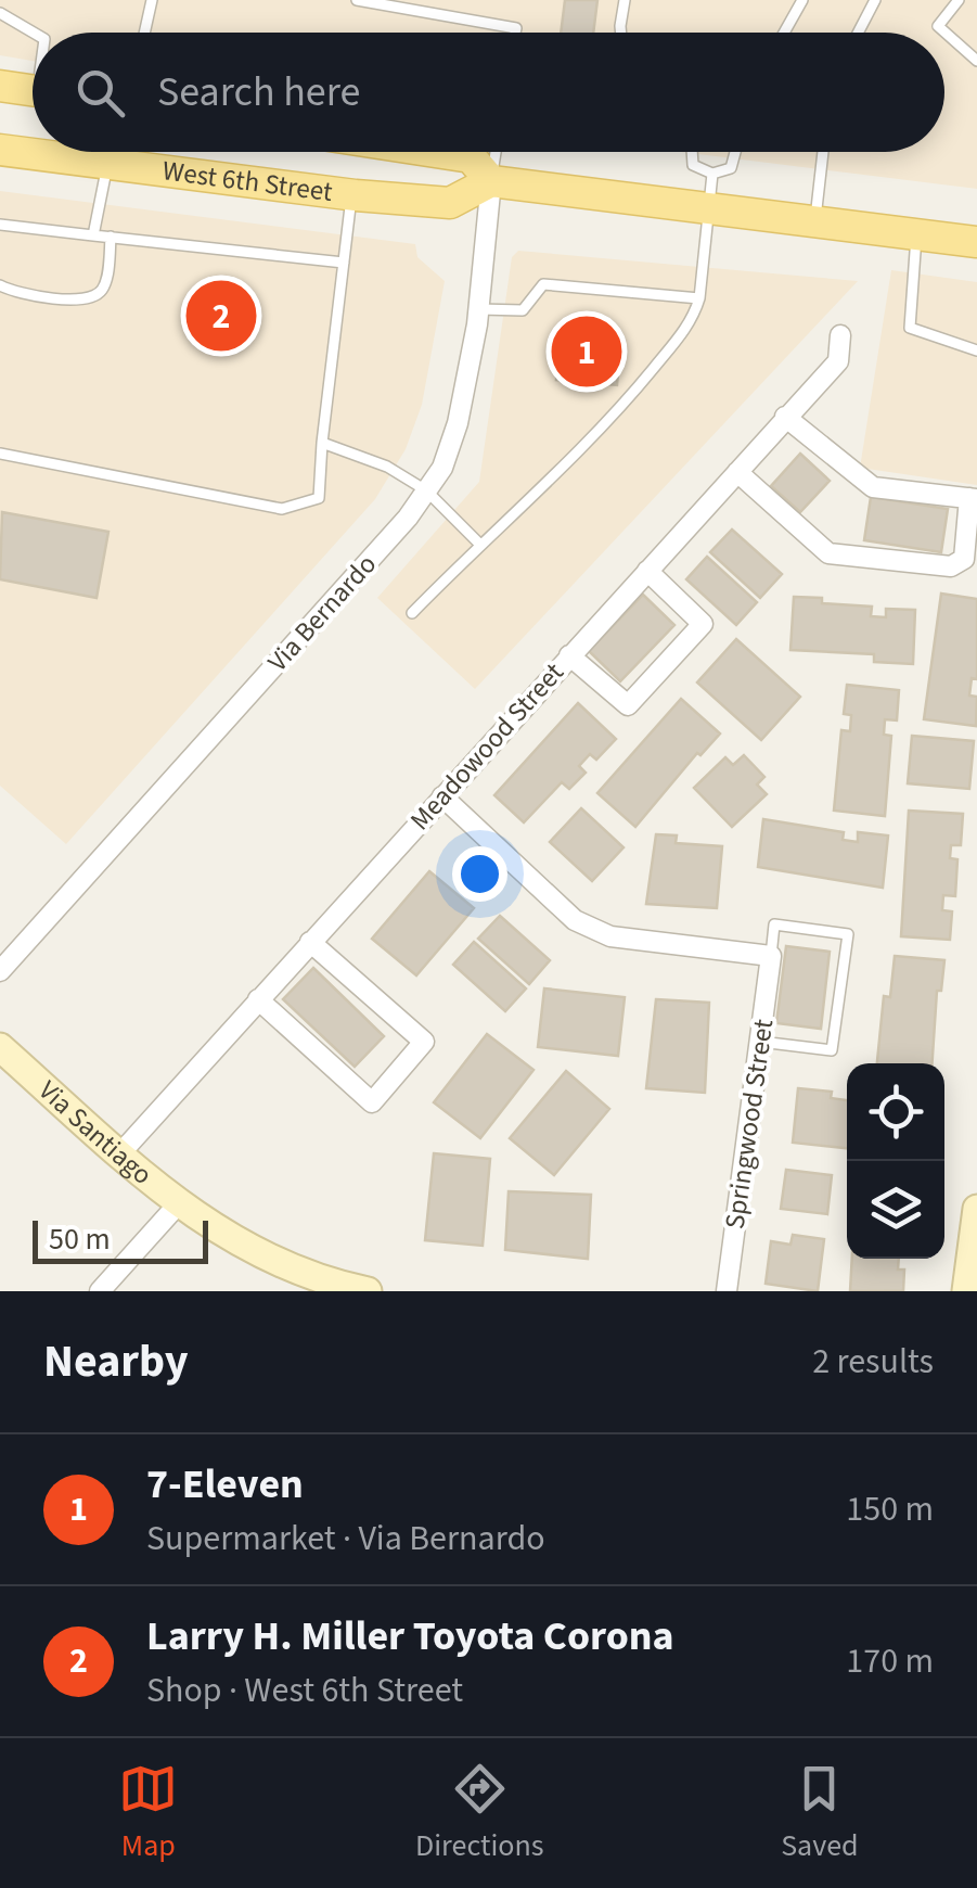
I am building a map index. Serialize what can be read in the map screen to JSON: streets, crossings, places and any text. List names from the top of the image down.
{
  "streets": {
    "main road": ["West 6th Street"],
    "street": [
      "Via Bernardo",
      "Meadowood Street",
      "Springwood Street",
      "Via Santiago"
    ]
  },
  "crossings": [
    ["West 6th Street", "Via Bernardo"],
    ["Meadowood Street", "Via Santiago"]
  ],
  "scale_bar": "50 m",
  "page": {
    "search": "Search here",
    "pins": ["2", "1"],
    "scale": "50 m",
    "heading": ["Nearby", "2 results"],
    "list": [
      {
        "mark": "1",
        "name": "7-Eleven",
        "note": "Supermarket · Via Bernardo",
        "value": "150 m"
      },
      {
        "mark": "2",
        "name": "Larry H. Miller Toyota Corona",
        "note": "Shop · West 6th Street",
        "value": "170 m"
      }
    ],
    "nav": ["Map", "Directions", "Saved"]
  }
}
